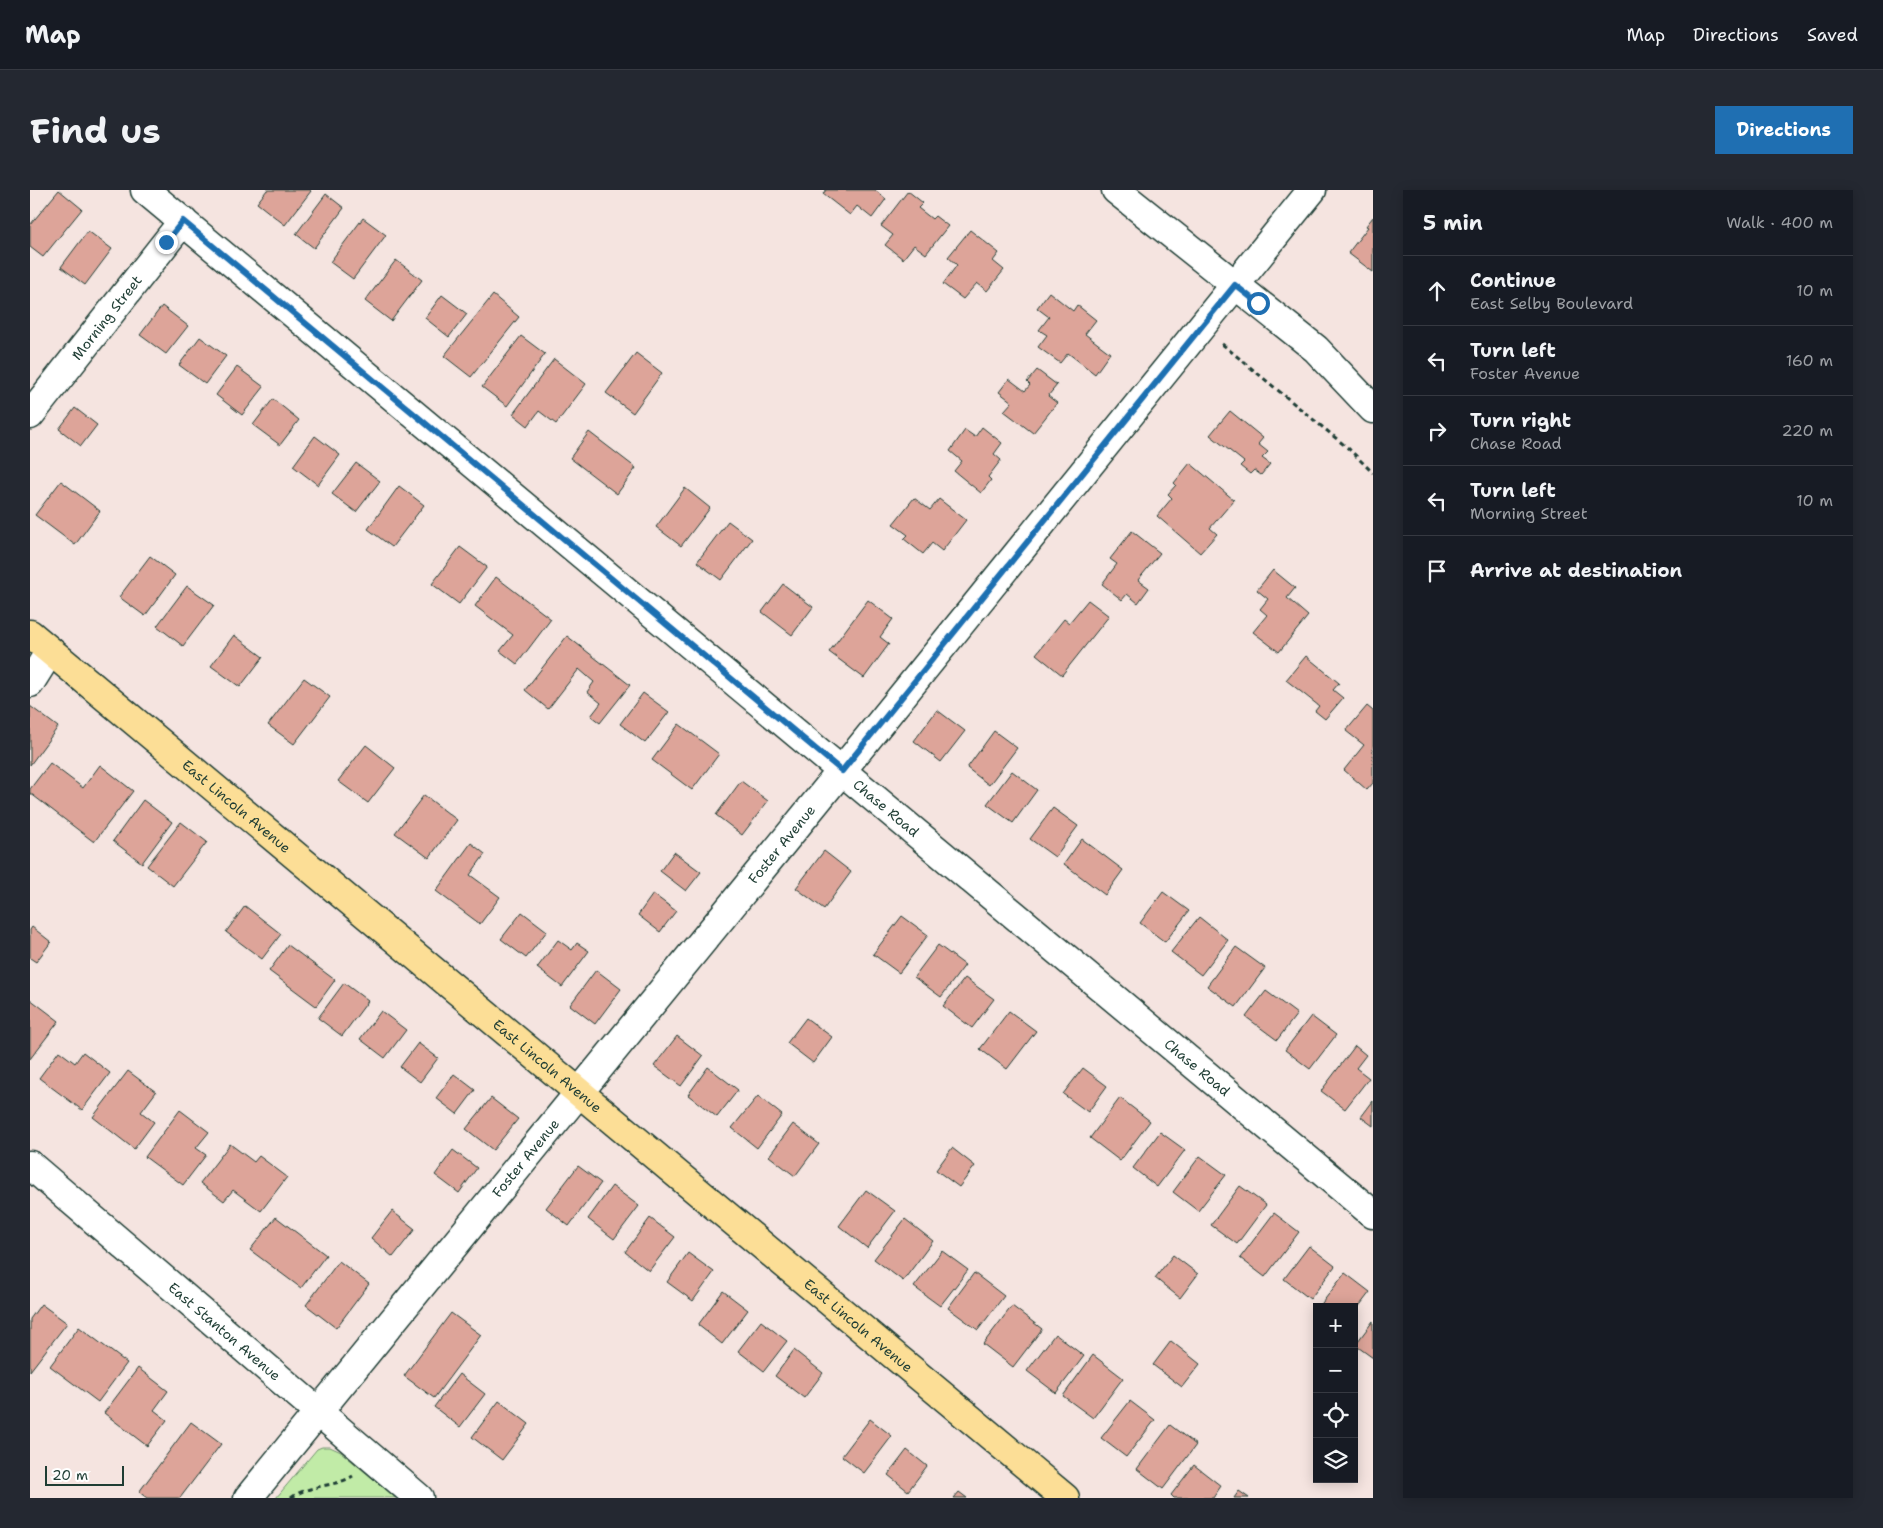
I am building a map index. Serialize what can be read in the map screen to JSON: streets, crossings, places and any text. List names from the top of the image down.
{
  "streets": {
    "main road": ["East Lincoln Avenue"],
    "street": [
      "Morning Street",
      "Chase Road",
      "Foster Avenue",
      "East Stanton Avenue"
    ]
  },
  "crossings": [
    ["Morning Street", "Chase Road"],
    ["East Lincoln Avenue", "Foster Avenue"],
    ["Chase Road", "Foster Avenue"],
    ["Foster Avenue", "East Stanton Avenue"]
  ],
  "scale_bar": "20 m",
  "page": {
    "header": "Map",
    "nav": ["Map", "Directions", "Saved"],
    "buttons": "Directions",
    "title": "Find us",
    "heading": ["5 min", "Walk · 400 m"],
    "list": [
      ["Continue", "East Selby Boulevard", "10 m"],
      ["Turn left", "Foster Avenue", "160 m"],
      ["Turn right", "Chase Road", "220 m"],
      ["Turn left", "Morning Street", "10 m"],
      "Arrive at destination"
    ],
    "map_buttons": ["+", "−"],
    "scale": "20 m"
  }
}
